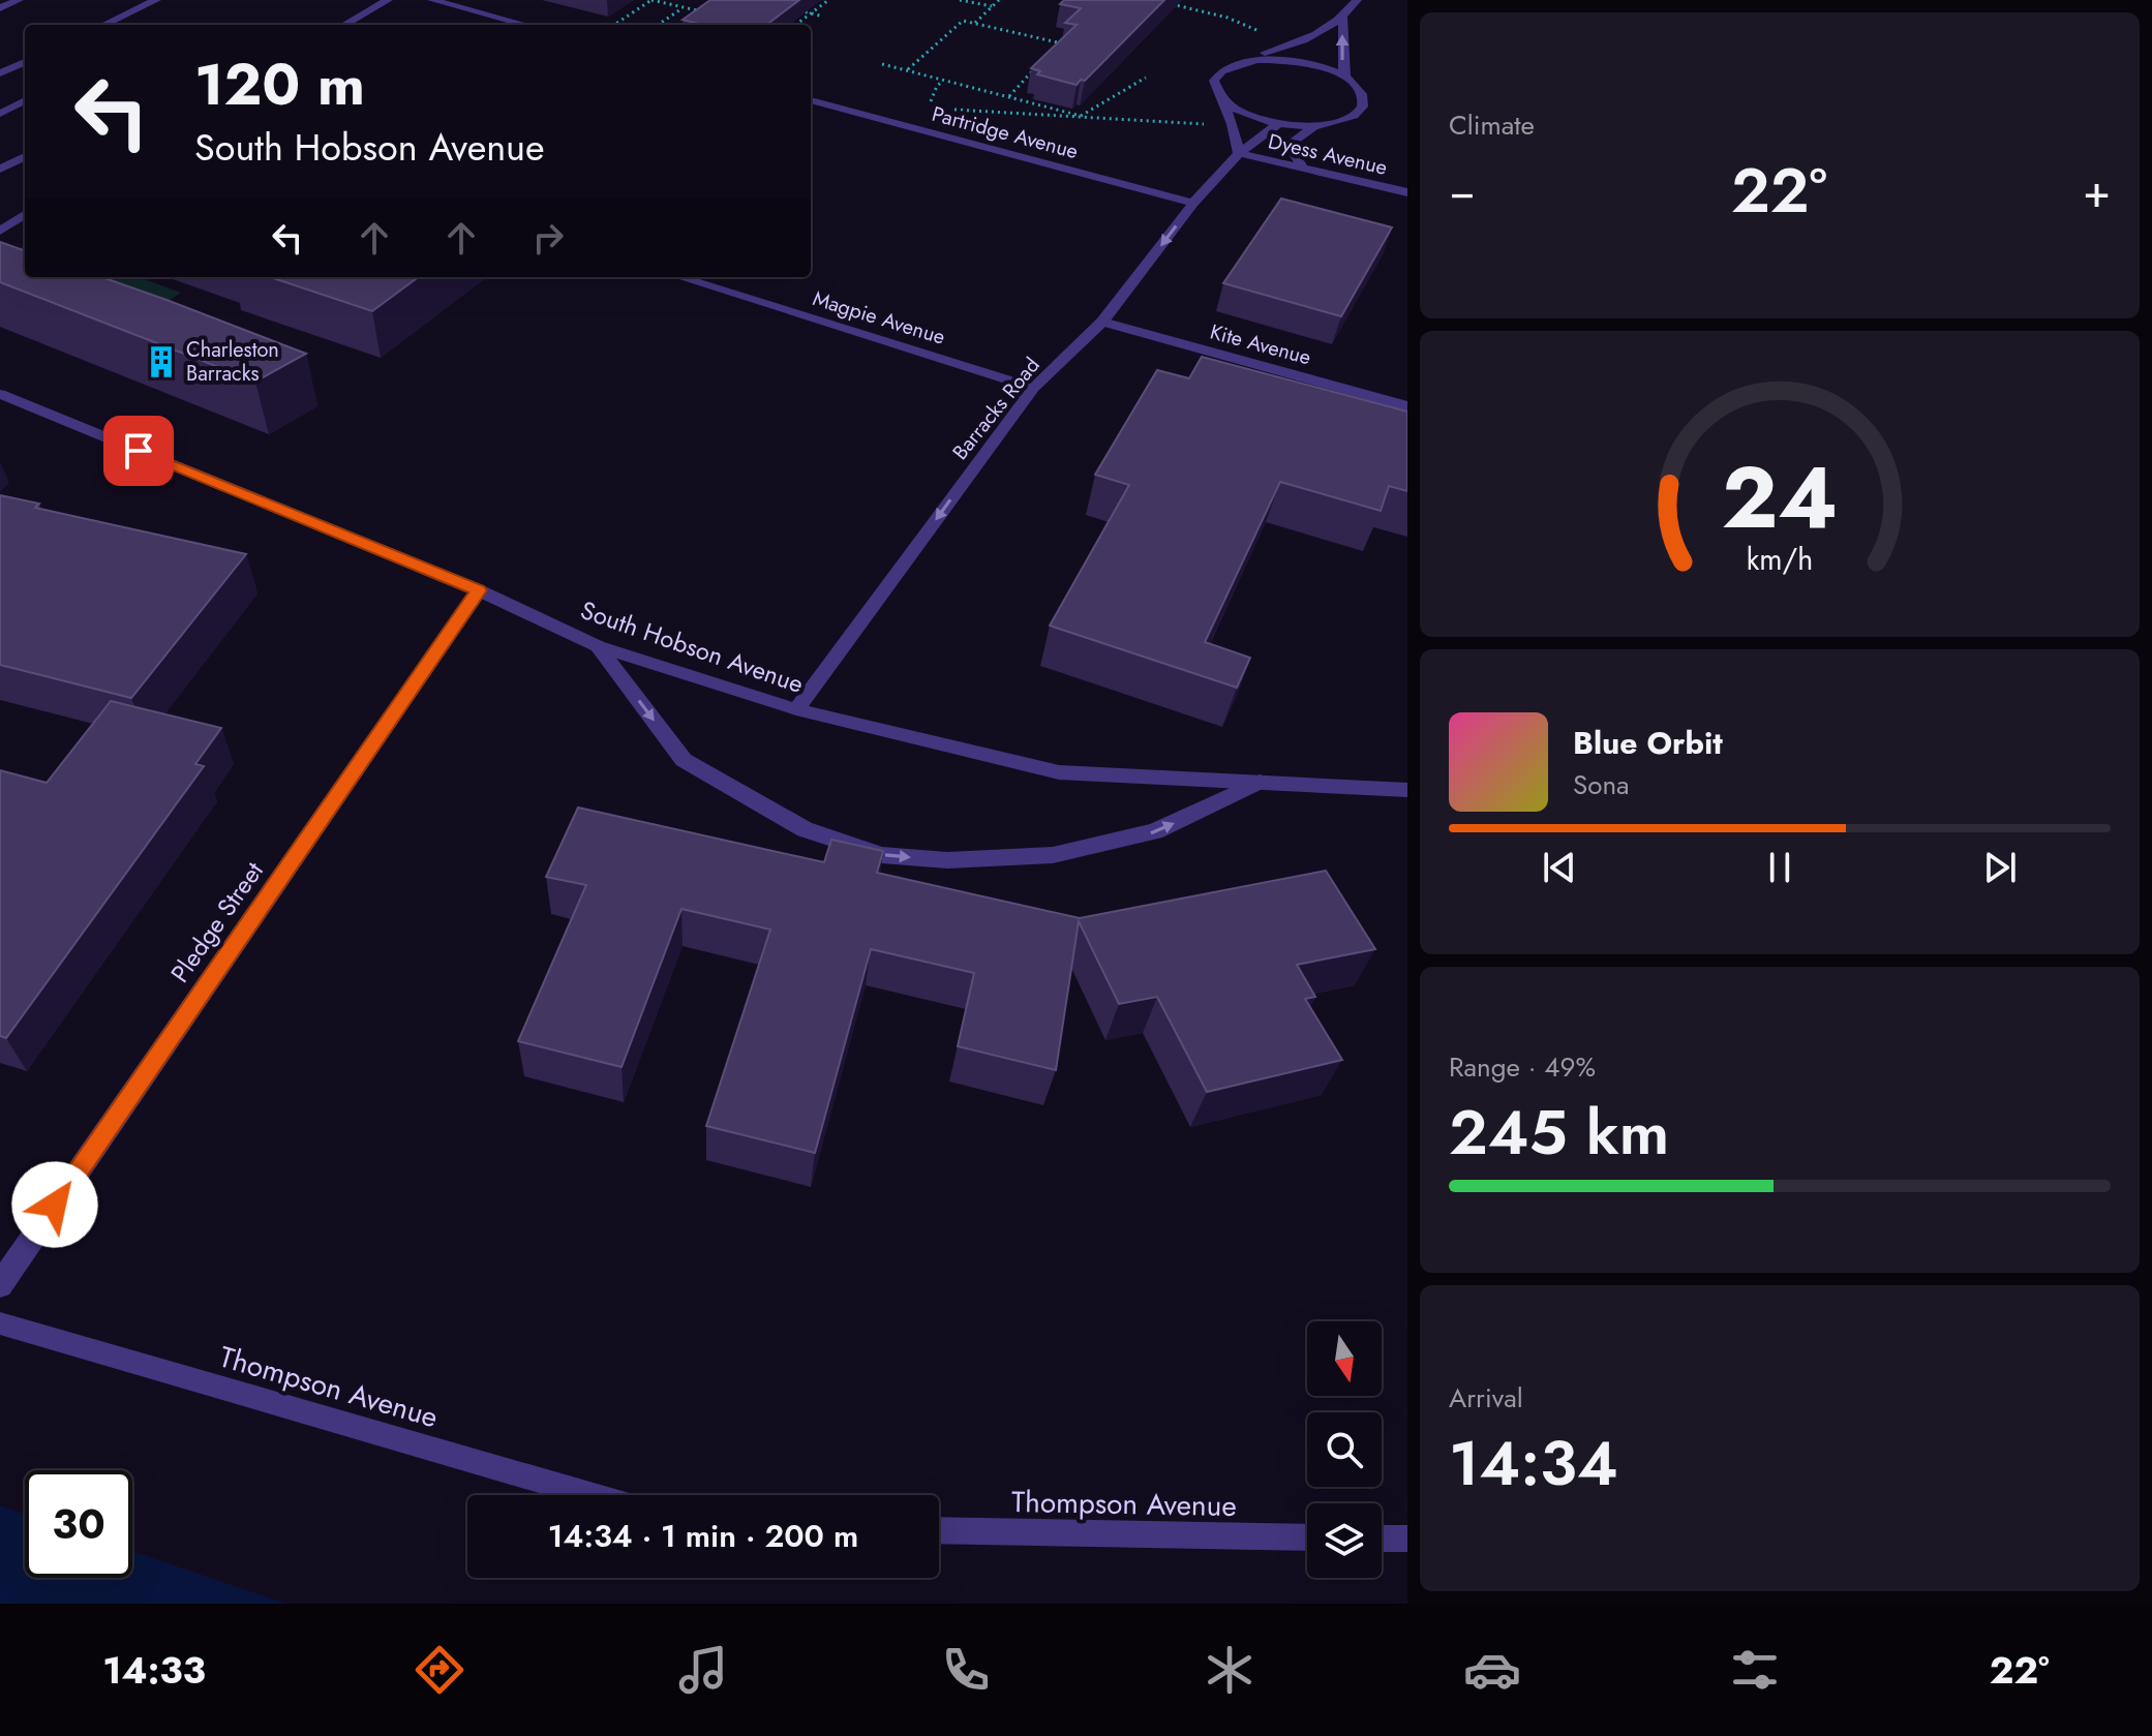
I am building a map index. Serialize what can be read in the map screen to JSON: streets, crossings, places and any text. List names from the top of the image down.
{
  "streets": {
    "street": ["Kite Avenue", "Pledge Street"],
    "lane": [
      "Partridge Avenue",
      "Dyess Avenue",
      "Magpie Avenue",
      "Barracks Road",
      "South Hobson Avenue",
      "Thompson Avenue"
    ]
  },
  "crossings": [
    ["Partridge Avenue", "Barracks Road"],
    ["Dyess Avenue", "Barracks Road"],
    ["Magpie Avenue", "Barracks Road"],
    ["Kite Avenue", "Barracks Road"],
    ["Barracks Road", "South Hobson Avenue"],
    ["South Hobson Avenue", "Pledge Street"]
  ],
  "one_way": ["Barracks Road"],
  "places": {
    "building": ["Charleston Barracks"]
  },
  "north": "bottom",
  "page": {
    "tile": [
      "Climate",
      ["Range · 49%", "245 km"],
      ["Arrival", "14:34"]
    ],
    "turn": ["120 m", "South Hobson Avenue"],
    "heat": ["−", "22°", "+"],
    "song": ["Blue Orbit", "Sona"],
    "limit": "30",
    "trip": "14:34 · 1 min · 200 m",
    "tabs": ["14:33", "22°"],
    "gauge": ["24", "km/h"]
  }
}
